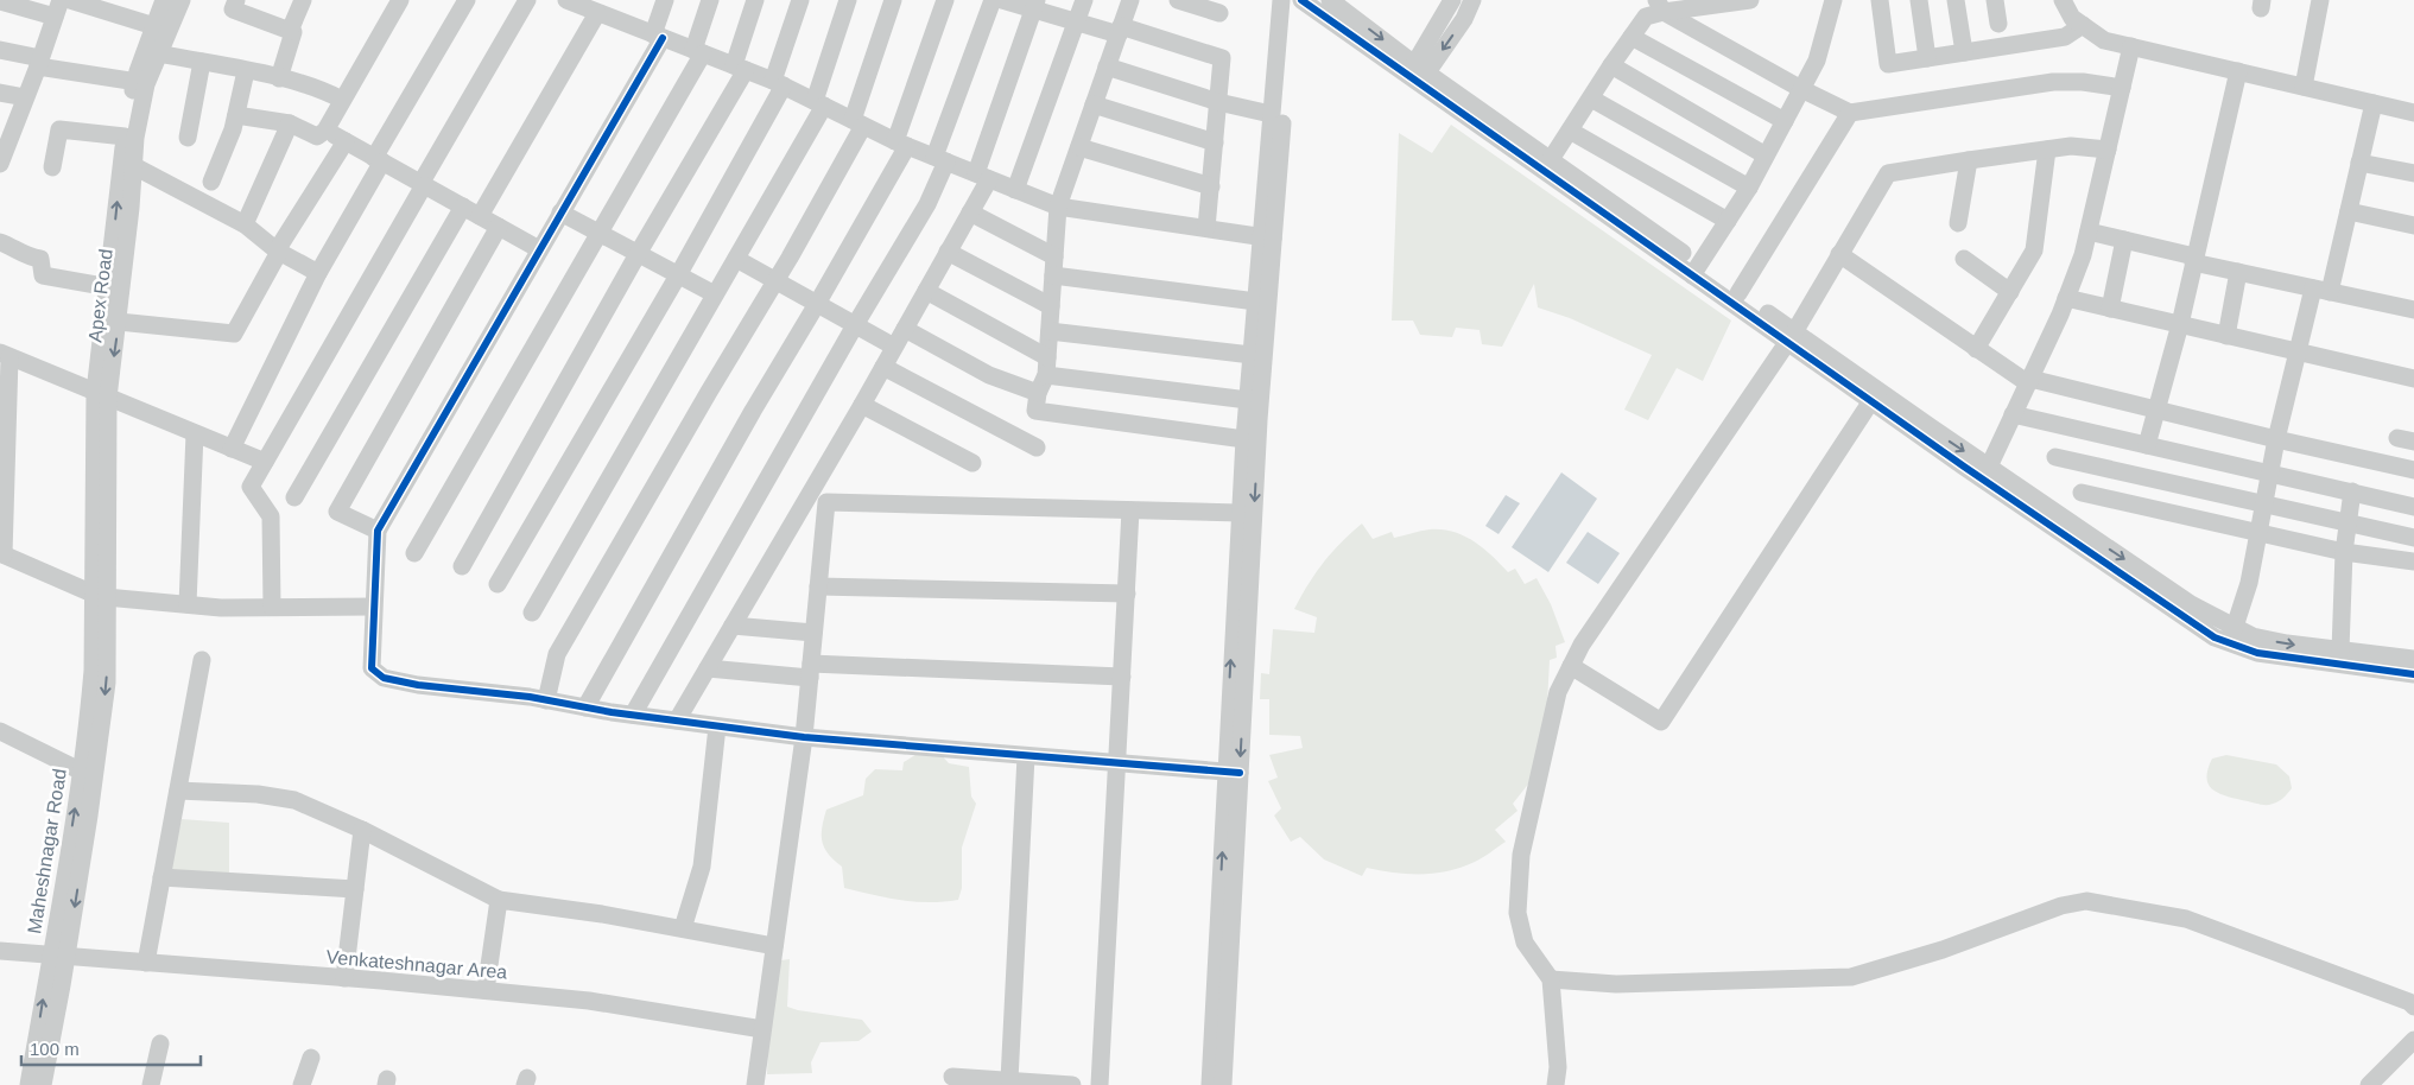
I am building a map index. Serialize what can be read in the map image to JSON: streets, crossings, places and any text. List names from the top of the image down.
{
  "streets": {
    "street": ["Apex Road", "Maheshnagar Road", "Venkateshnagar Area"]
  },
  "crossings": [
    ["Apex Road", "Maheshnagar Road"],
    ["Maheshnagar Road", "Venkateshnagar Area"]
  ],
  "scale_bar": "100 m"
}
